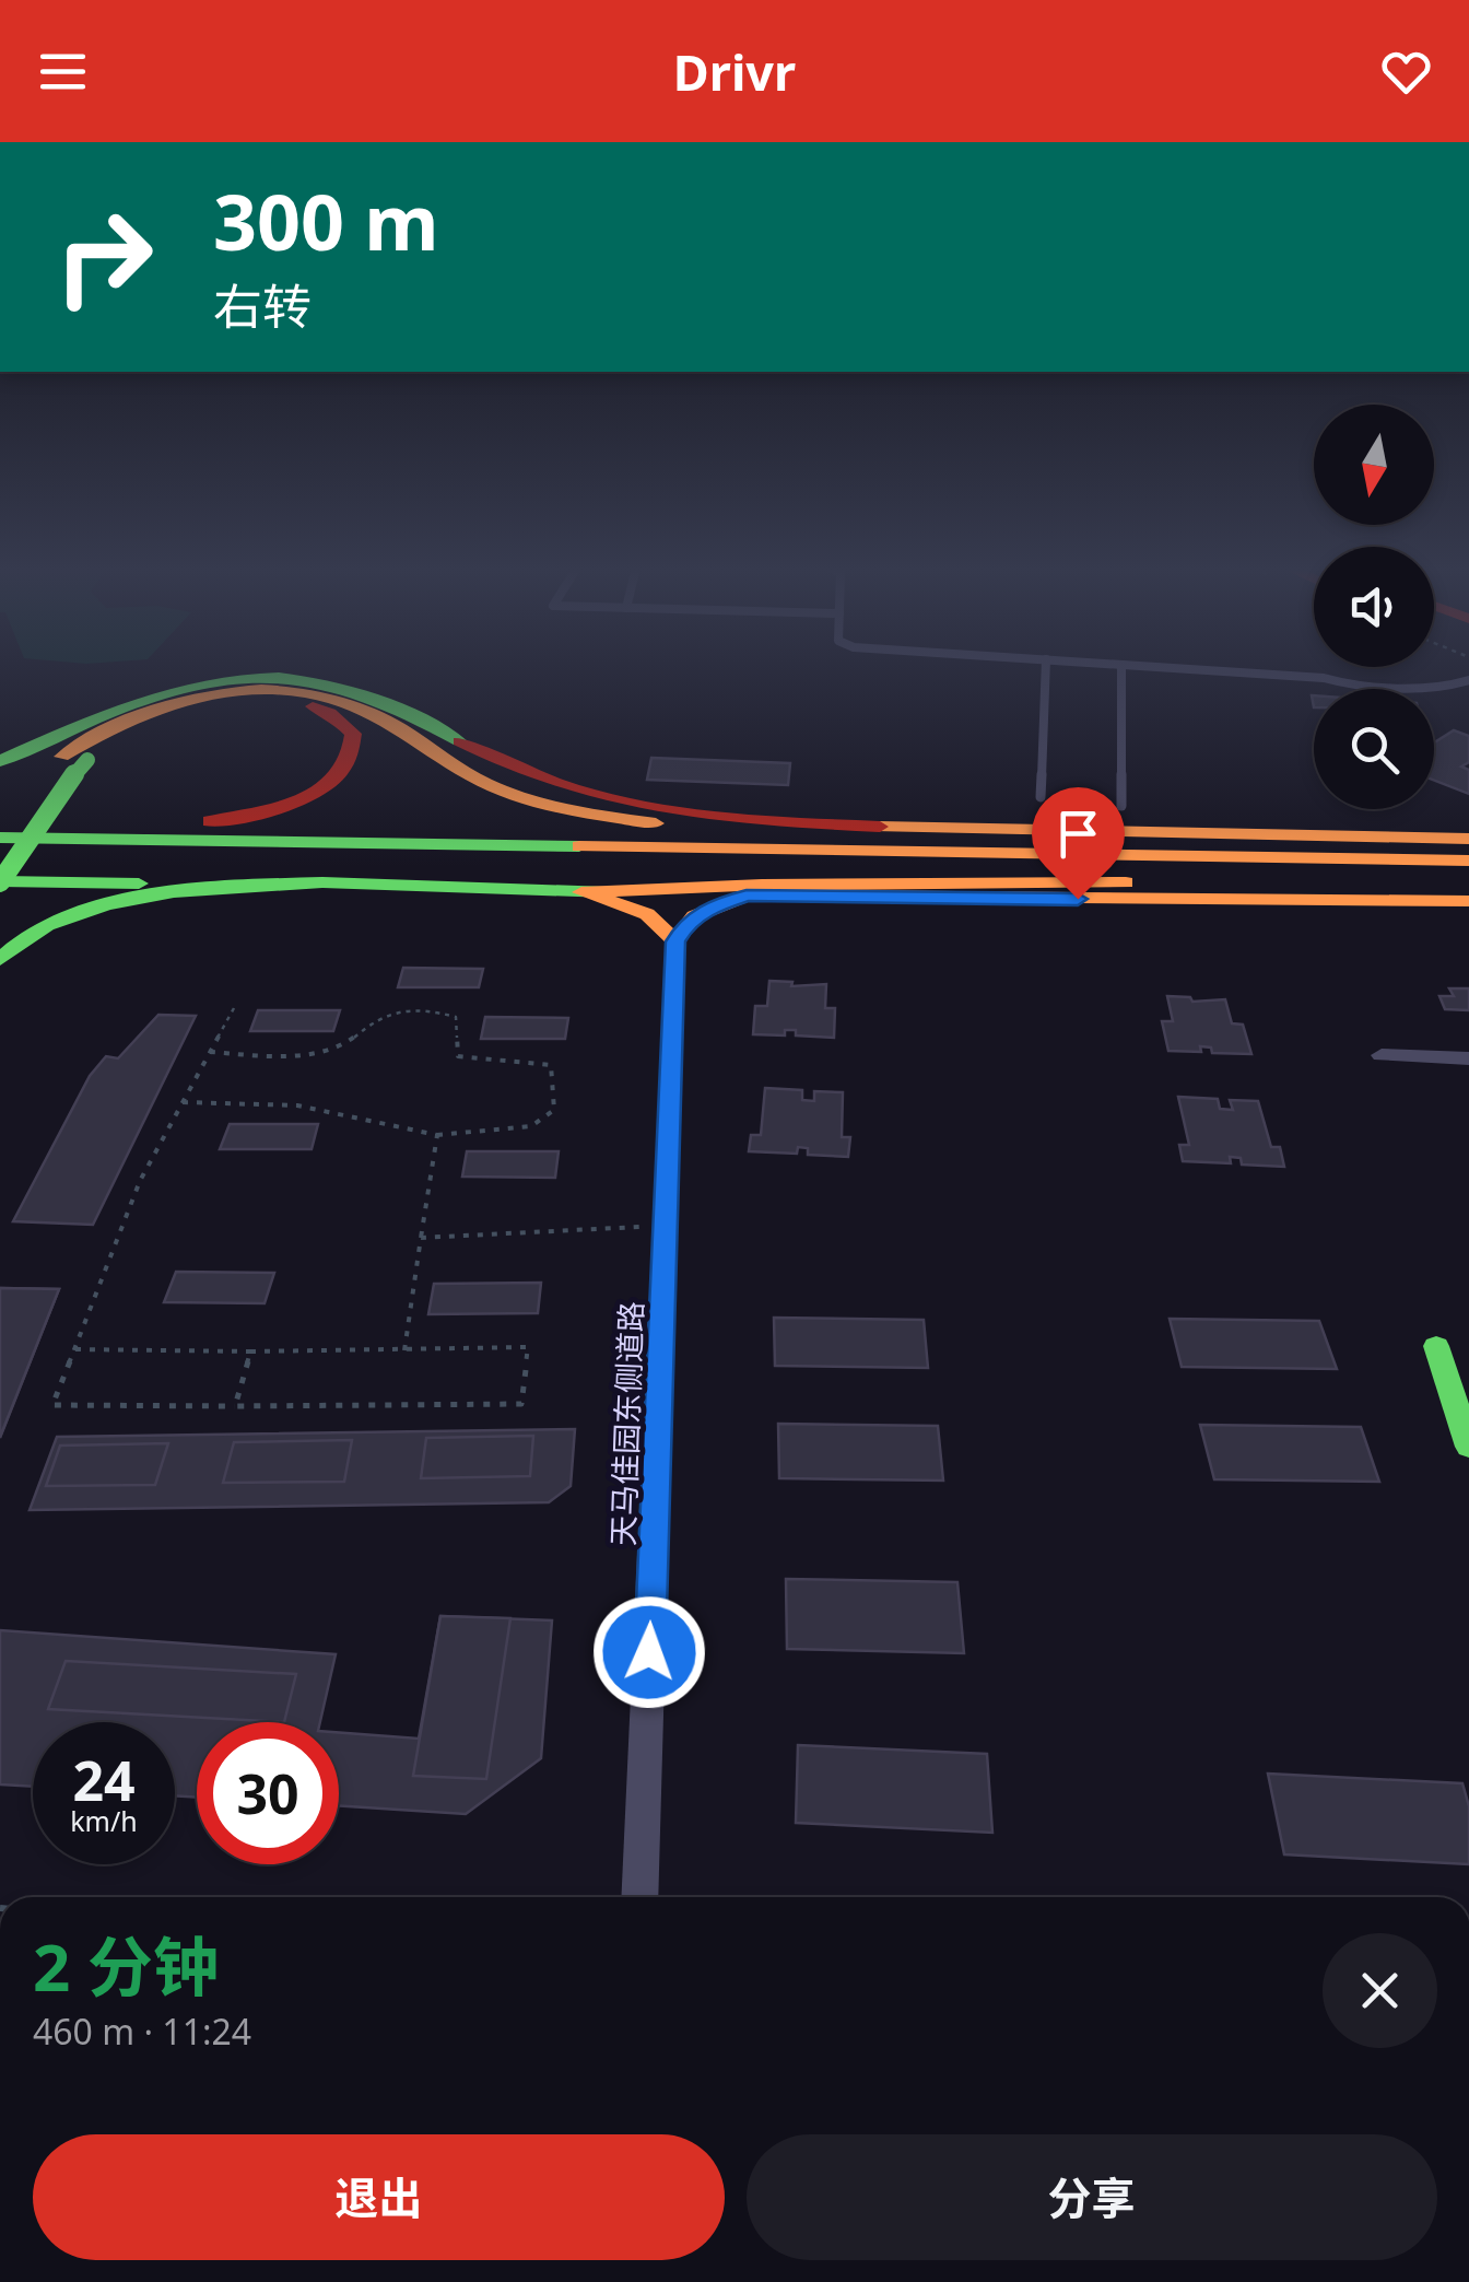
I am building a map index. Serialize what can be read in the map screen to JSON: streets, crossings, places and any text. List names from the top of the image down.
{
  "streets": {
    "street": ["天马佳园东侧道路"]
  },
  "north": "bottom",
  "page": {
    "header": "Drivr",
    "turn": ["300 m", "右转"],
    "speed": "24 km/h",
    "limit": "30",
    "heading": ["2 分钟", "460 m · 11:24"],
    "buttons": ["退出", "分享"]
  }
}
